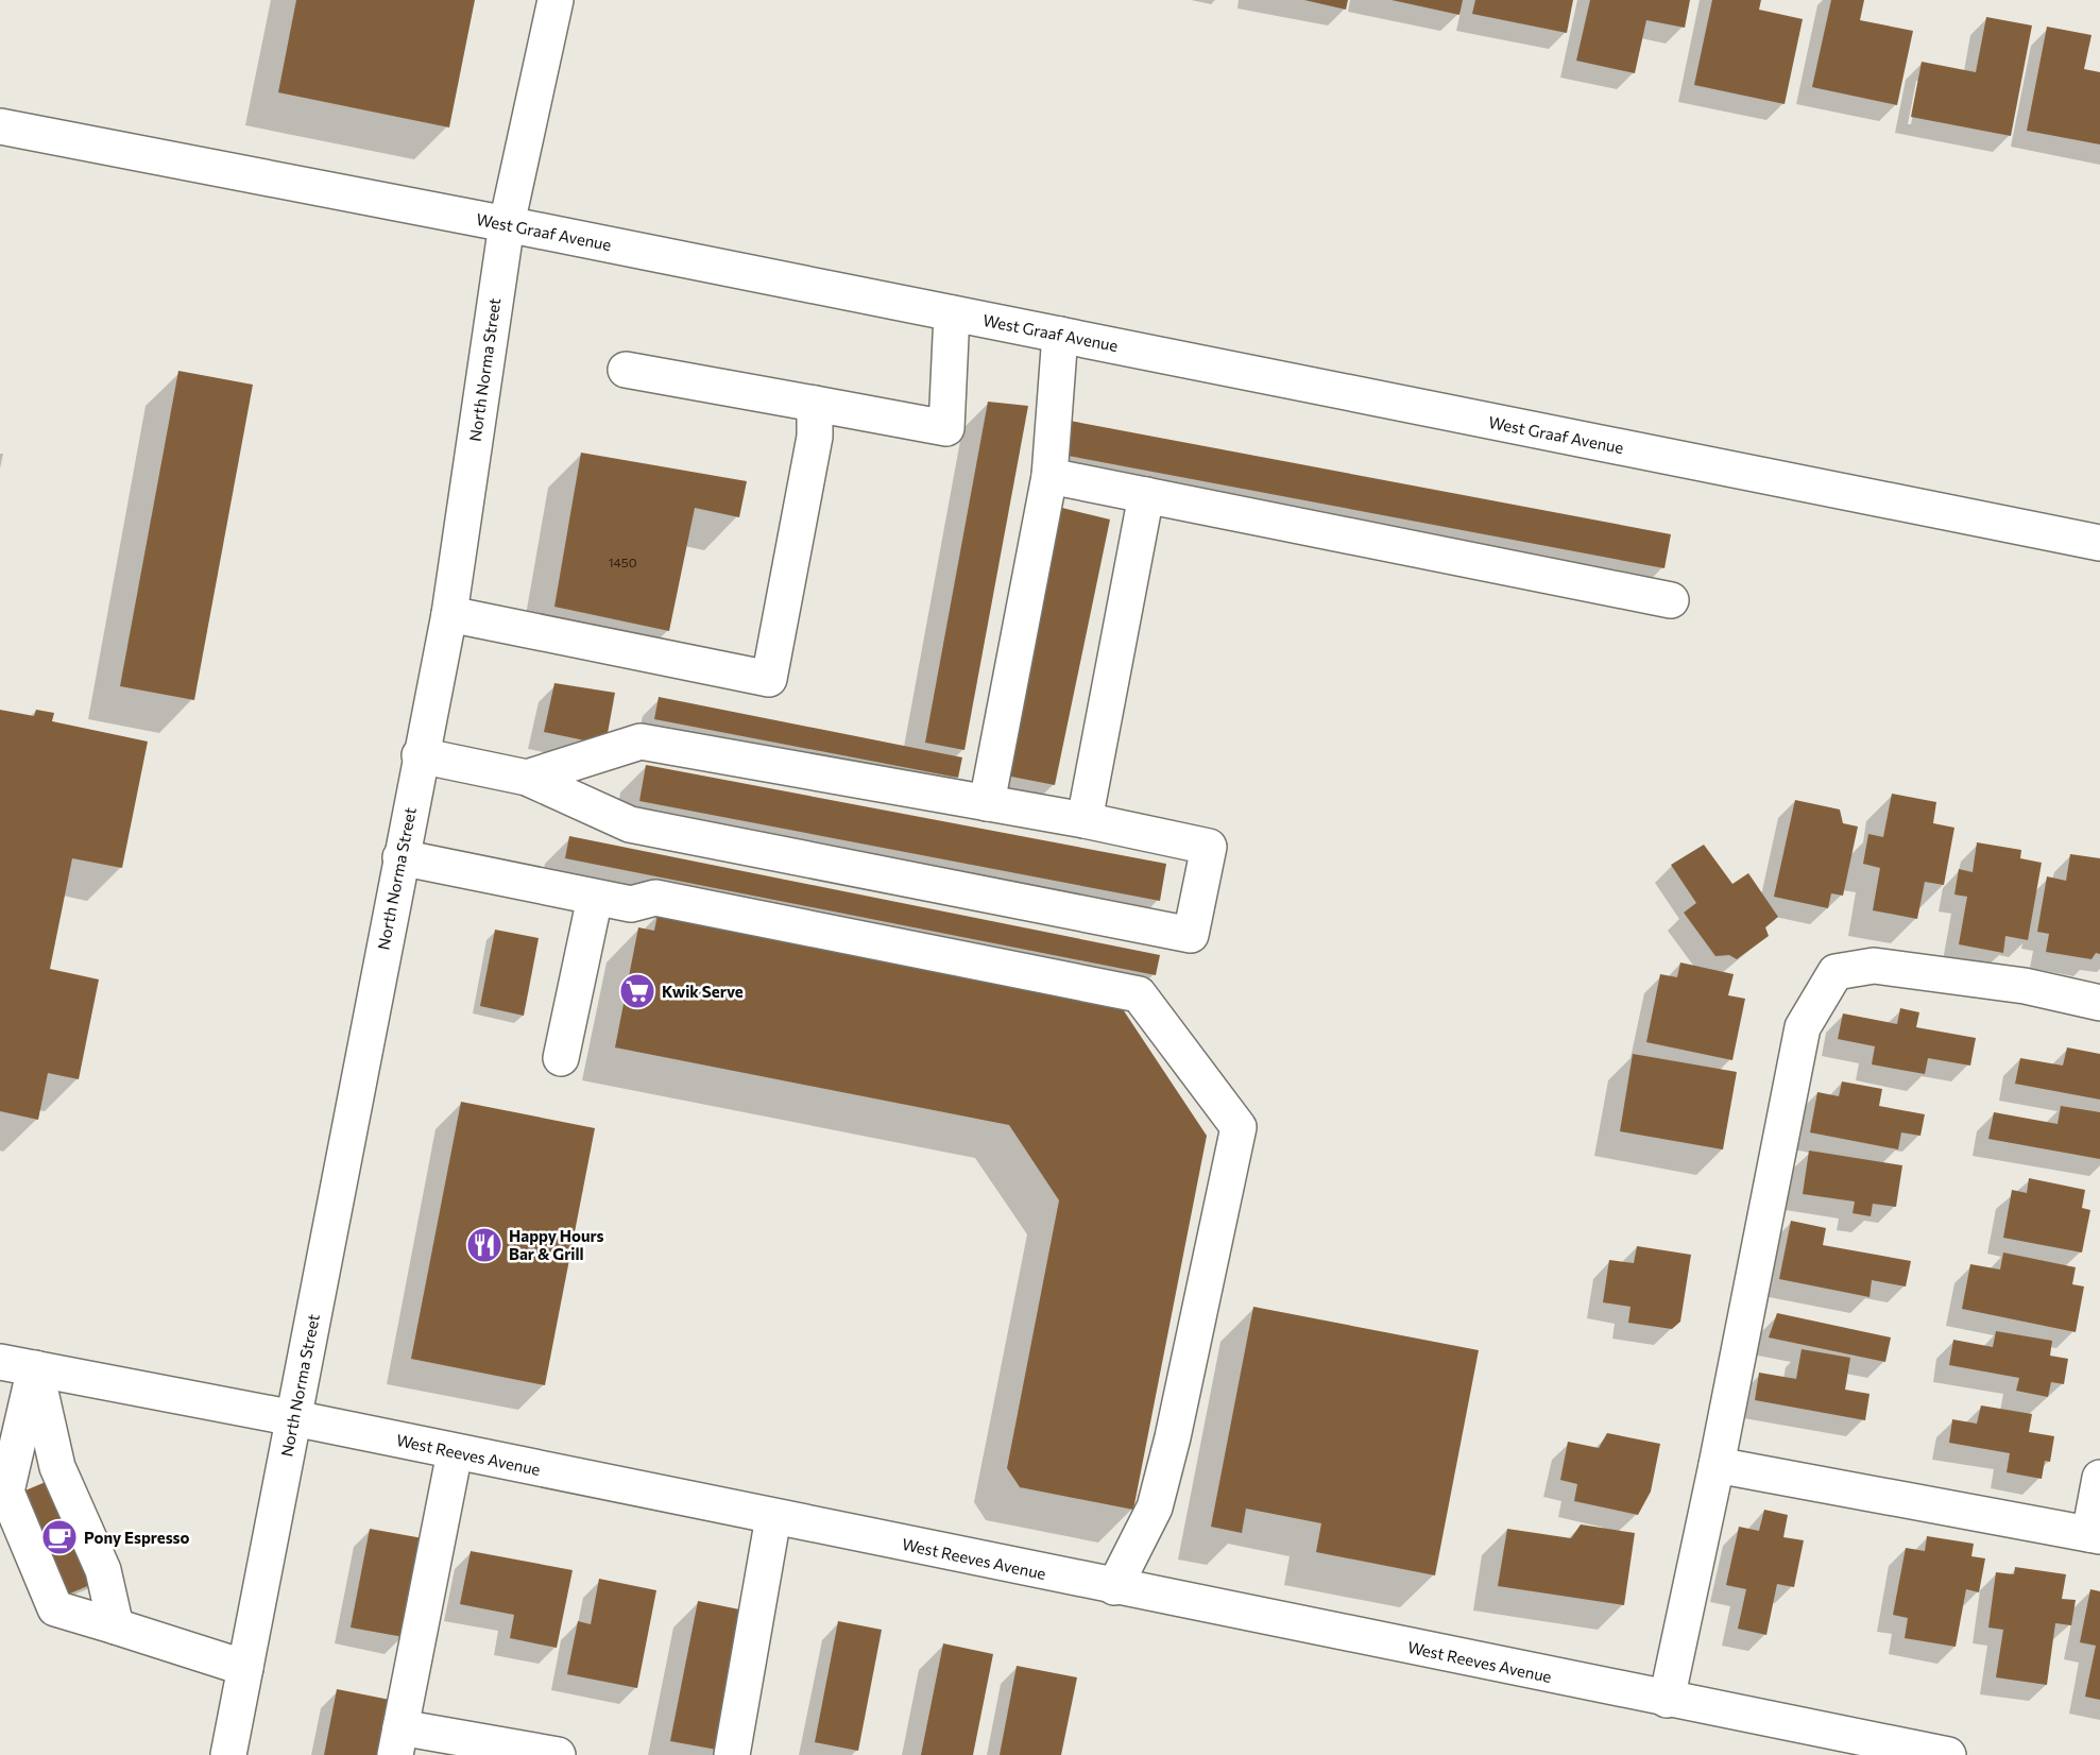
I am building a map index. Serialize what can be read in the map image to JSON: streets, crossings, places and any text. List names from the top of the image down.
{
  "streets": {
    "street": ["West Graaf Avenue", "North Norma Street", "West Reeves Avenue"]
  },
  "crossings": [
    ["West Graaf Avenue", "North Norma Street"],
    ["North Norma Street", "West Reeves Avenue"]
  ],
  "places": {
    "supermarket": ["Kwik Serve"],
    "restaurant": ["Happy Hours Bar & Grill"],
    "cafe": ["Pony Espresso"]
  },
  "house_numbers": ["1450"]
}
